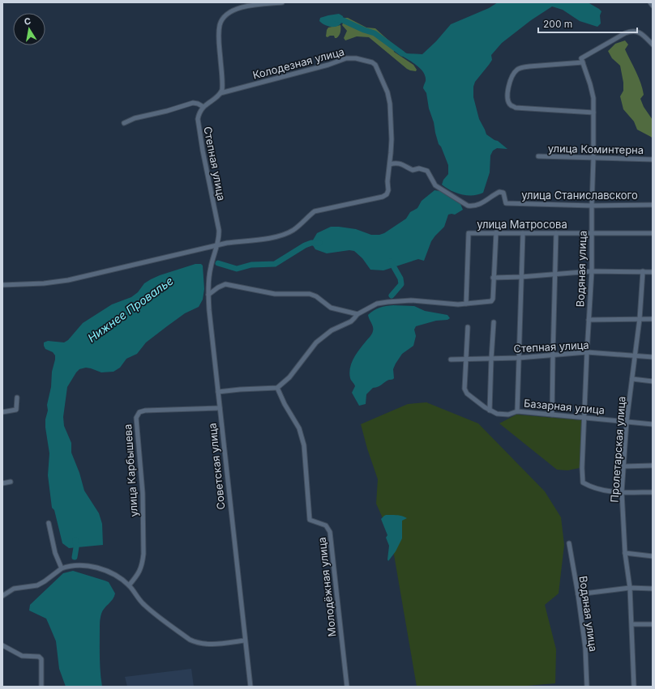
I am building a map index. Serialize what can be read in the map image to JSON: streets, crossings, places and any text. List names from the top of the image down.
{
  "streets": {
    "street": [
      "Колодезная улица",
      "улица Коминтерна",
      "Степная улица",
      "улица Станиславского",
      "улица Матросова",
      "Водяная улица",
      "Базарная улица",
      "Пролетарская улица",
      "Советская улица",
      "улица Карбышева",
      "Молодёжная улица"
    ]
  },
  "crossings": [
    ["Колодезная улица", "улица Станиславского"],
    ["улица Коминтерна", "Водяная улица"],
    ["Степная улица", "Водяная улица"],
    ["Степная улица", "Базарная улица"],
    ["Степная улица", "Пролетарская улица"],
    ["Степная улица", "Советская улица"],
    ["улица Станиславского", "Водяная улица"],
    ["улица Матросова", "Водяная улица"],
    ["Водяная улица", "Базарная улица"],
    ["Водяная улица", "Пролетарская улица"],
    ["Базарная улица", "Пролетарская улица"],
    ["Советская улица", "улица Карбышева"]
  ],
  "water": ["Нижнее Провалье"],
  "scale_bar": "200 m",
  "north": "top"
}
